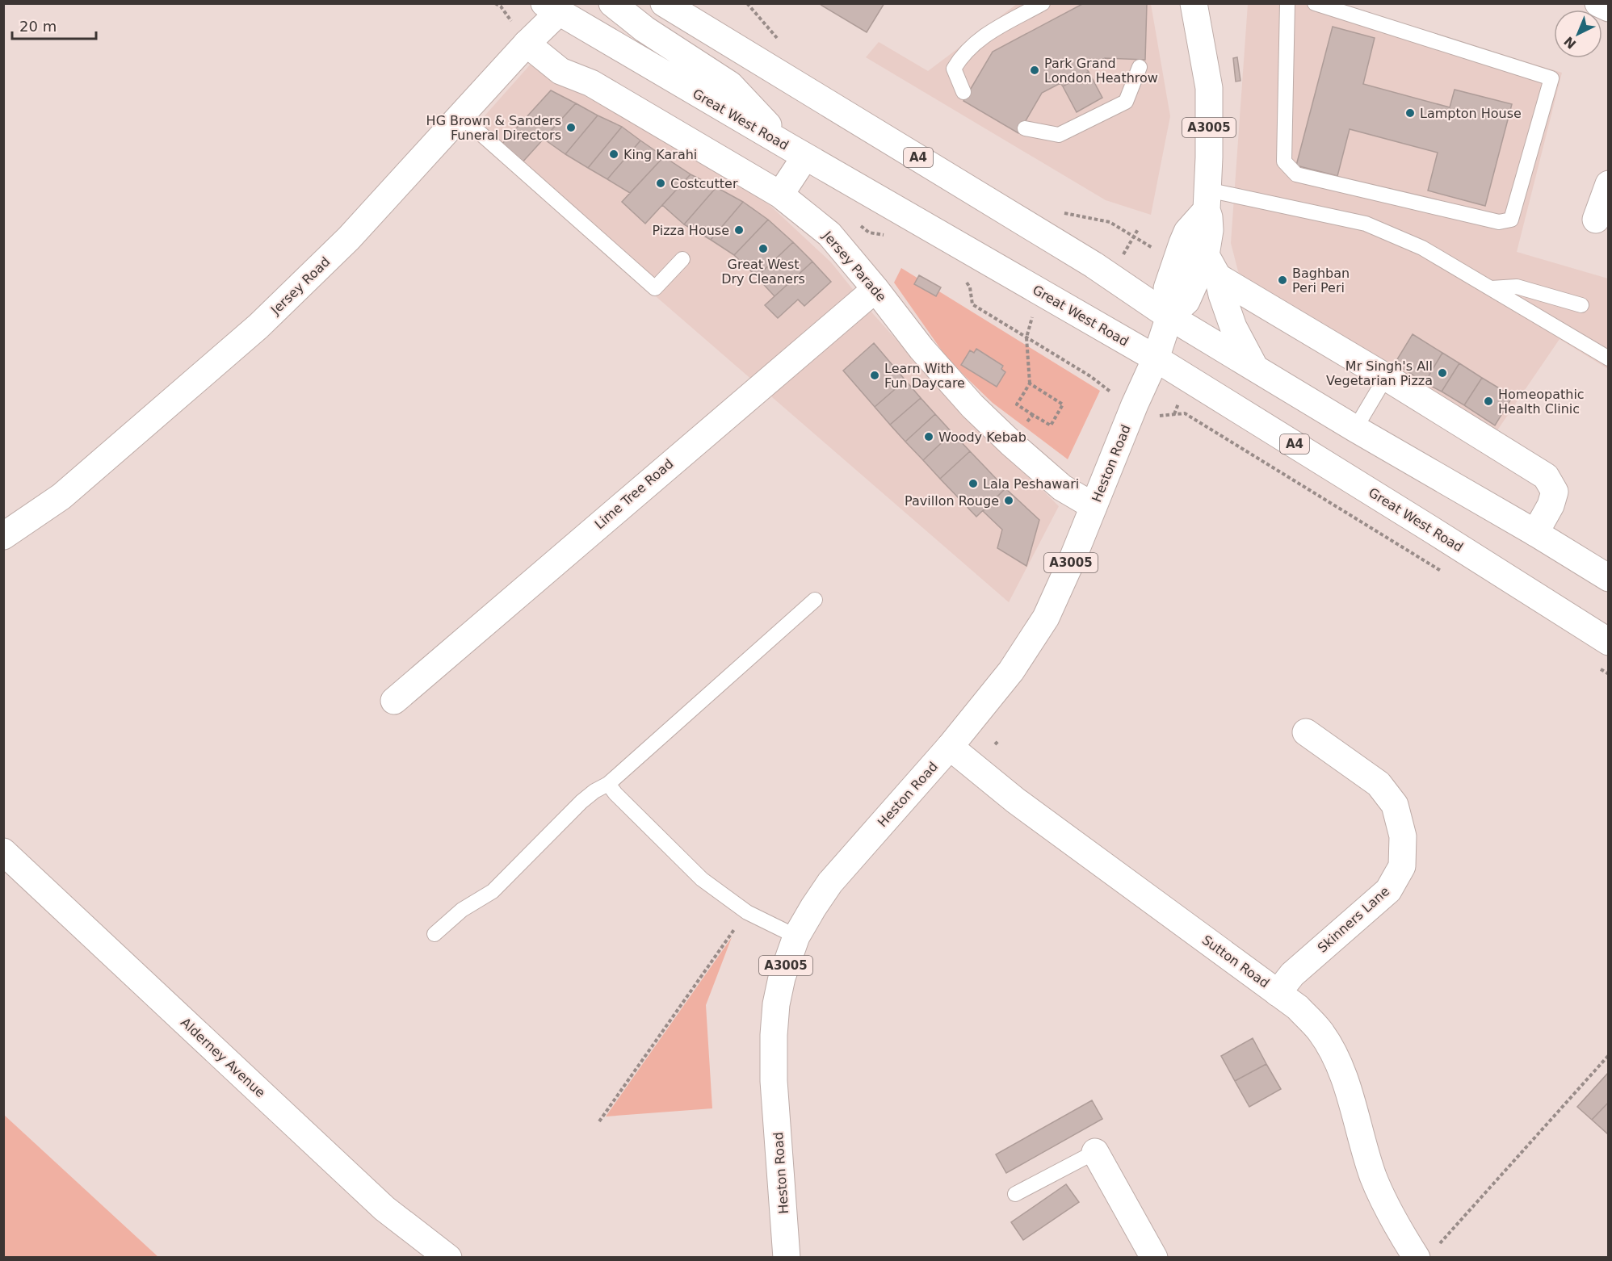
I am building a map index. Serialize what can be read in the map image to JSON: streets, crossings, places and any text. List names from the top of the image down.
{
  "streets": {
    "main road": [
      "Great West Road",
      "A3005",
      "A4",
      "Jersey Parade",
      "Jersey Road",
      "Heston Road",
      "Lime Tree Road",
      "Skinners Lane",
      "Sutton Road",
      "Alderney Avenue"
    ]
  },
  "crossings": [
    ["Great West Road", "A3005"],
    ["Great West Road", "Jersey Road"],
    ["Great West Road", "Heston Road"],
    ["A3005", "A4"],
    ["A3005", "Heston Road"],
    ["Jersey Parade", "Jersey Road"],
    ["Jersey Parade", "Heston Road"],
    ["Jersey Parade", "Lime Tree Road"],
    ["Heston Road", "Sutton Road"],
    ["Skinners Lane", "Sutton Road"]
  ],
  "places": [
    "Park Grand London Heathrow",
    "Lampton House",
    "HG Brown & Sanders Funeral Directors",
    "King Karahi",
    "Costcutter",
    "Pizza House",
    "Great West Dry Cleaners",
    "Baghban Peri Peri",
    "Mr Singh's All Vegetarian Pizza",
    "Learn With Fun Daycare",
    "Homeopathic Health Clinic",
    "Woody Kebab",
    "Lala Peshawari",
    "Pavillon Rouge"
  ],
  "scale_bar": "20 m",
  "north": "bottom left"
}
